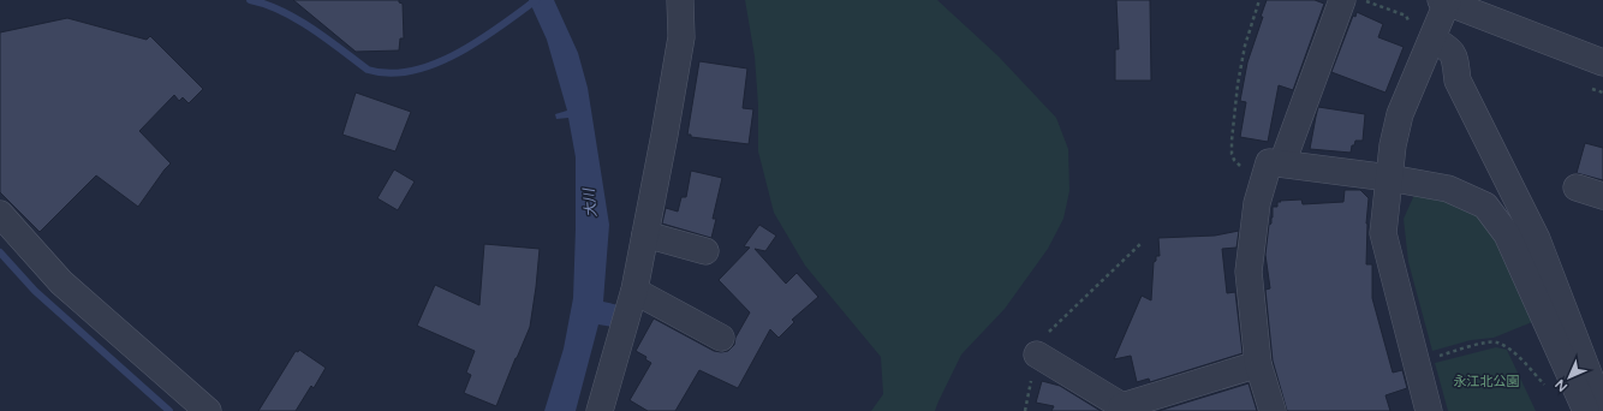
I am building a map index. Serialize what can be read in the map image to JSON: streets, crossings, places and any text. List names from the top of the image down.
{
  "water": ["大川"],
  "parks": ["永江北公園"],
  "north": "bottom left"
}
